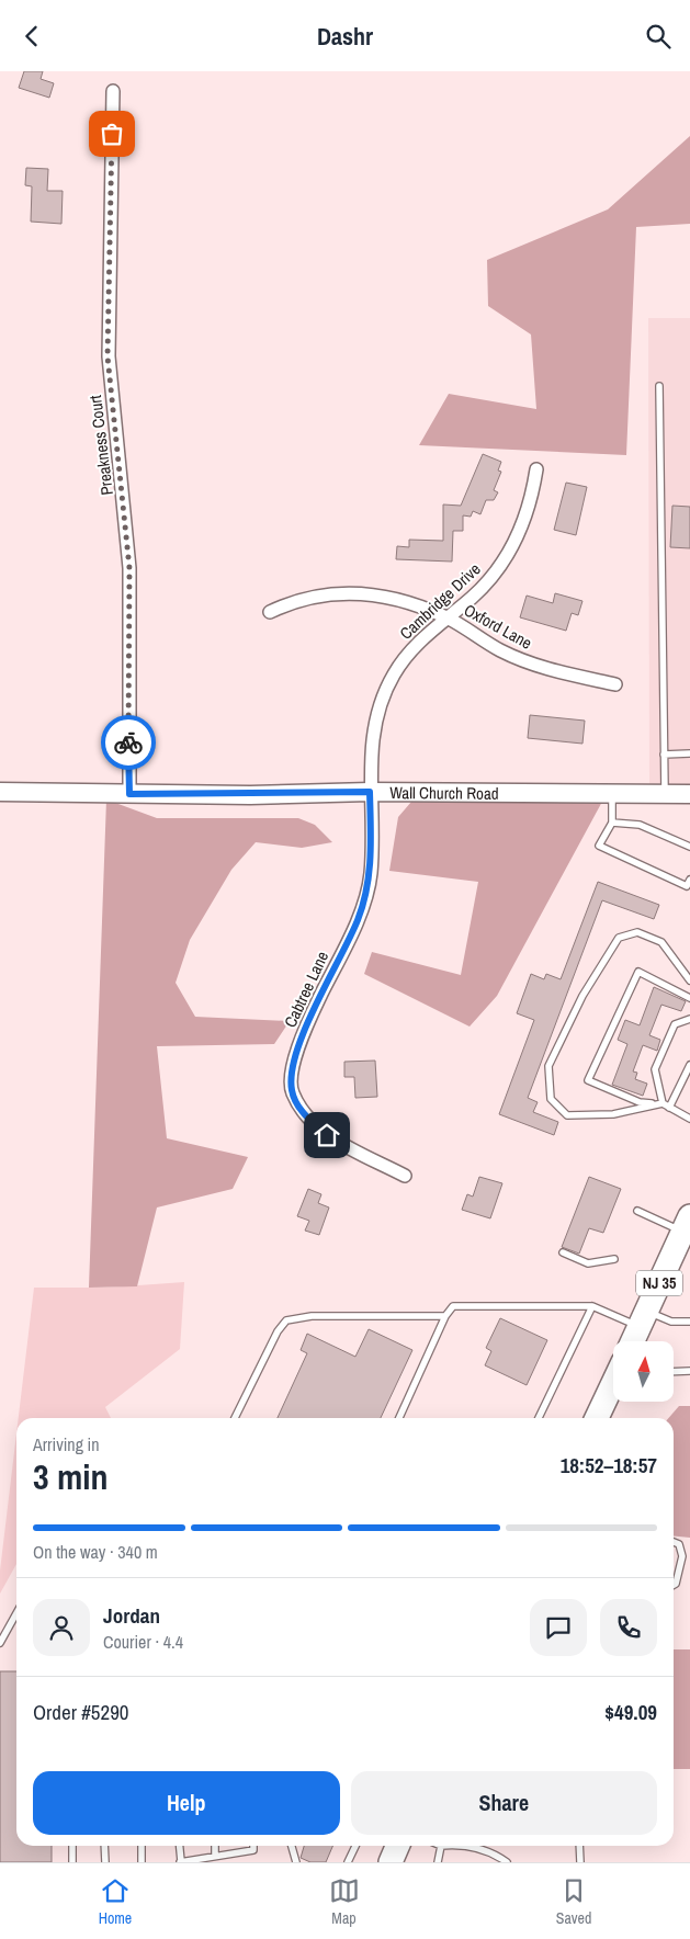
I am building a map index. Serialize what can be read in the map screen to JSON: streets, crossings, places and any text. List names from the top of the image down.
{
  "streets": {
    "highway": ["NJ 35"],
    "street": [
      "Preakness Court",
      "Cambridge Drive",
      "Oxford Lane",
      "Wall Church Road",
      "Cabtree Lane"
    ]
  },
  "crossings": [
    ["Preakness Court", "Wall Church Road"],
    ["Cambridge Drive", "Oxford Lane"],
    ["Cambridge Drive", "Wall Church Road"],
    ["Cambridge Drive", "Cabtree Lane"],
    ["Wall Church Road", "Cabtree Lane"]
  ],
  "north": "top",
  "page": {
    "header": "Dashr",
    "heading": ["3 min", "Arriving in", "18:52–18:57"],
    "panel": [
      "Jordan",
      "Courier · 4.4",
      "Order #5290",
      "$49.09"
    ],
    "bar": "On the way · 340 m",
    "buttons": ["Help", "Share"],
    "tabs": ["Home", "Map", "Saved"]
  }
}
